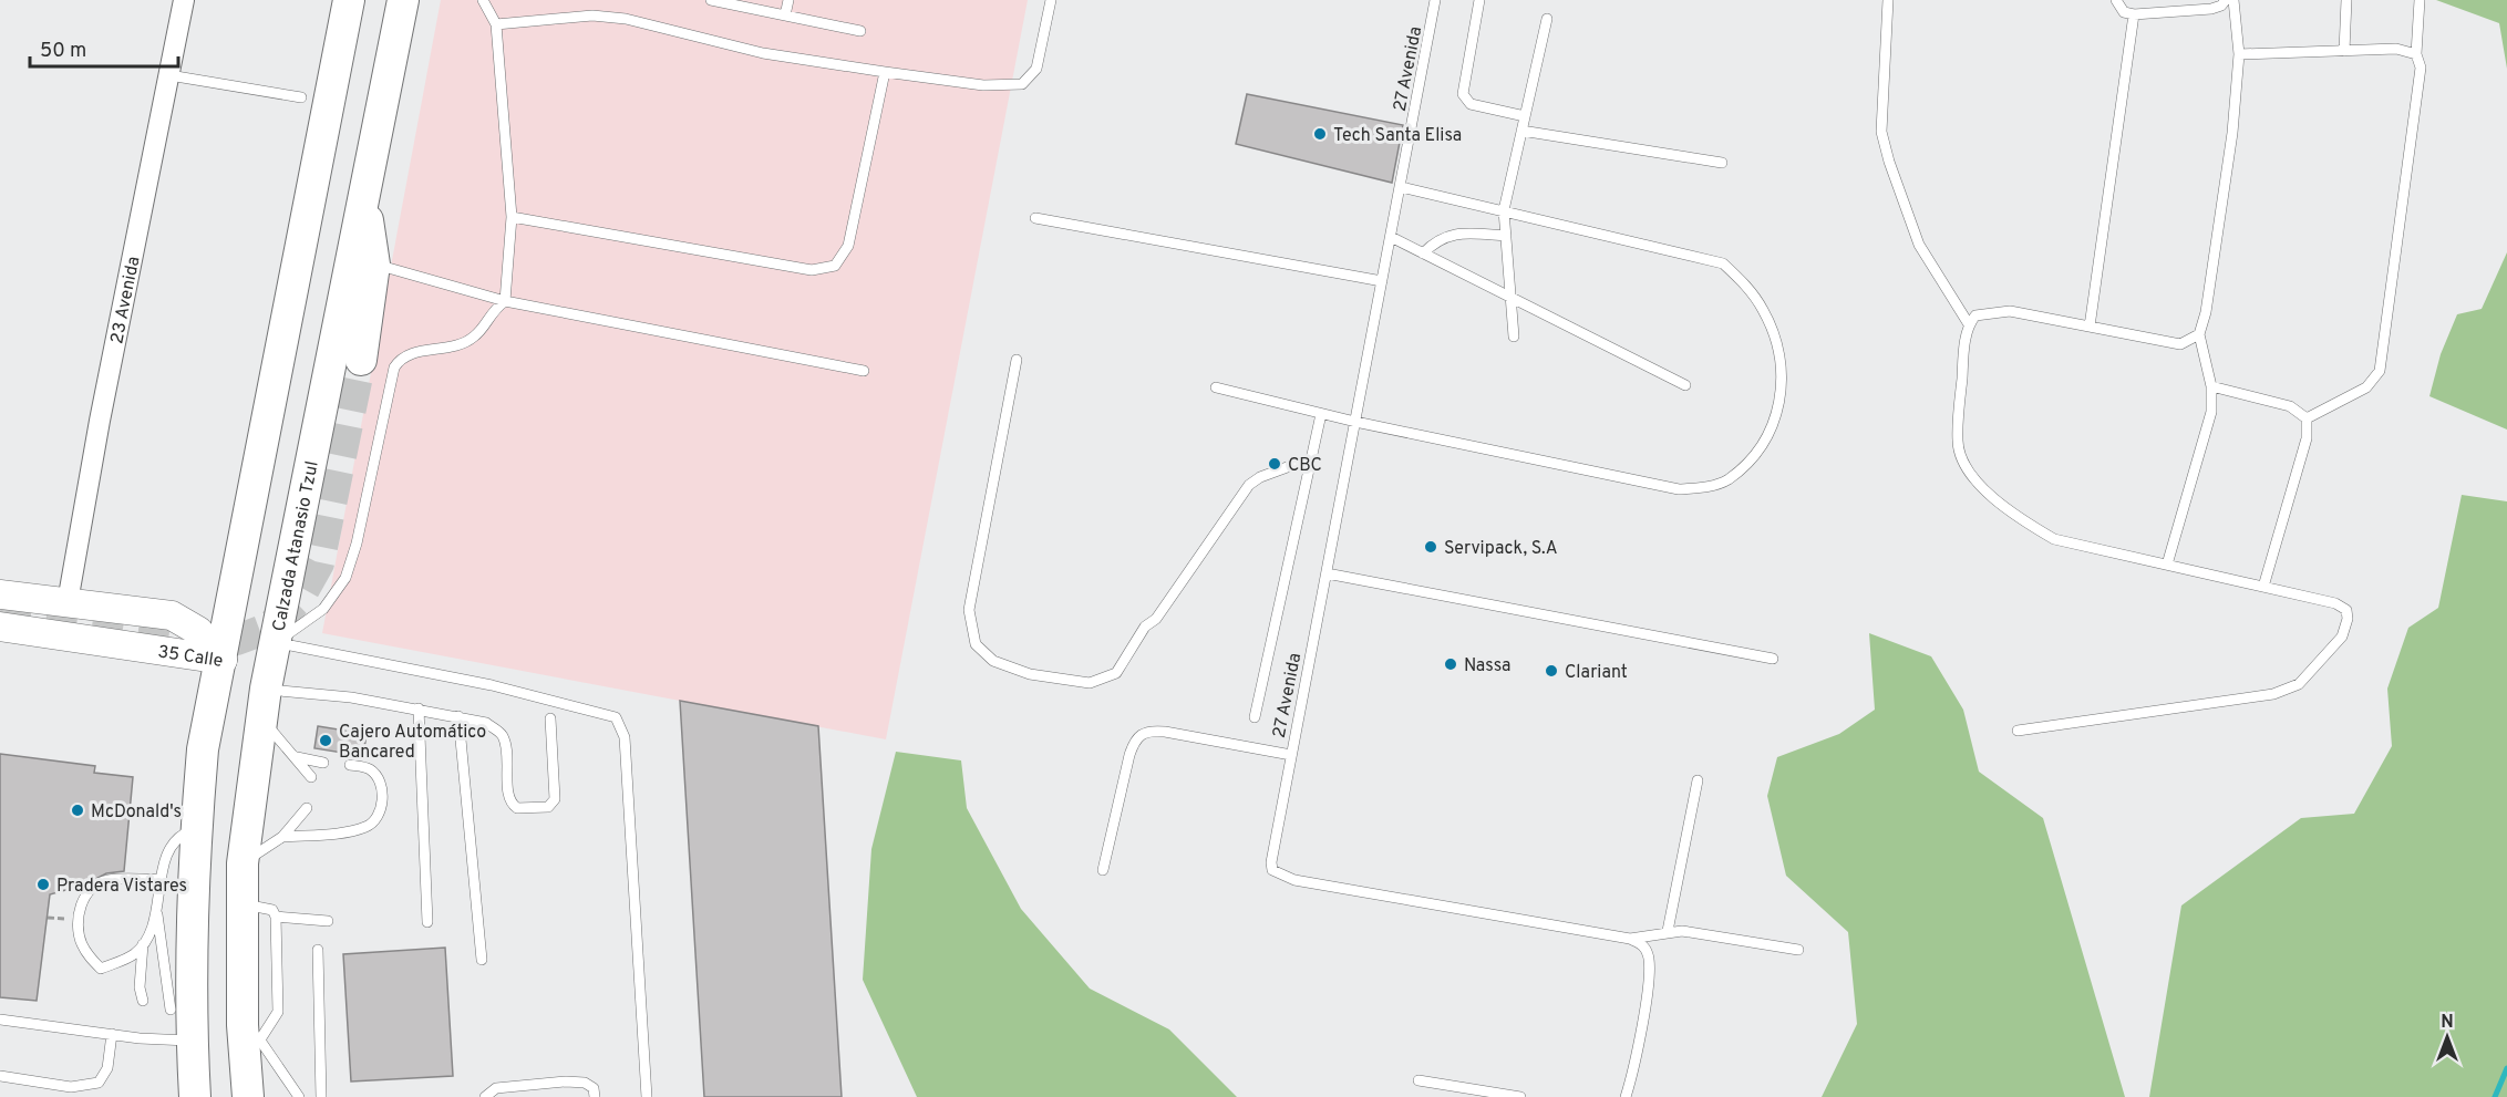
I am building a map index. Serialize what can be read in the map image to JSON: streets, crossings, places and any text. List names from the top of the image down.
{
  "streets": {
    "main road": ["Calzada Atanasio Tzul"],
    "street": ["23 Avenida", "35 Calle"],
    "lane": ["27 Avenida"]
  },
  "crossings": [
    ["23 Avenida", "35 Calle"]
  ],
  "places": [
    "Tech Santa Elisa",
    "CBC",
    "Servipack, S.A",
    "Nassa",
    "Clariant",
    "Cajero Automático Bancared",
    "McDonald's",
    "Pradera Vistares"
  ],
  "scale_bar": "50 m",
  "north": "top"
}
